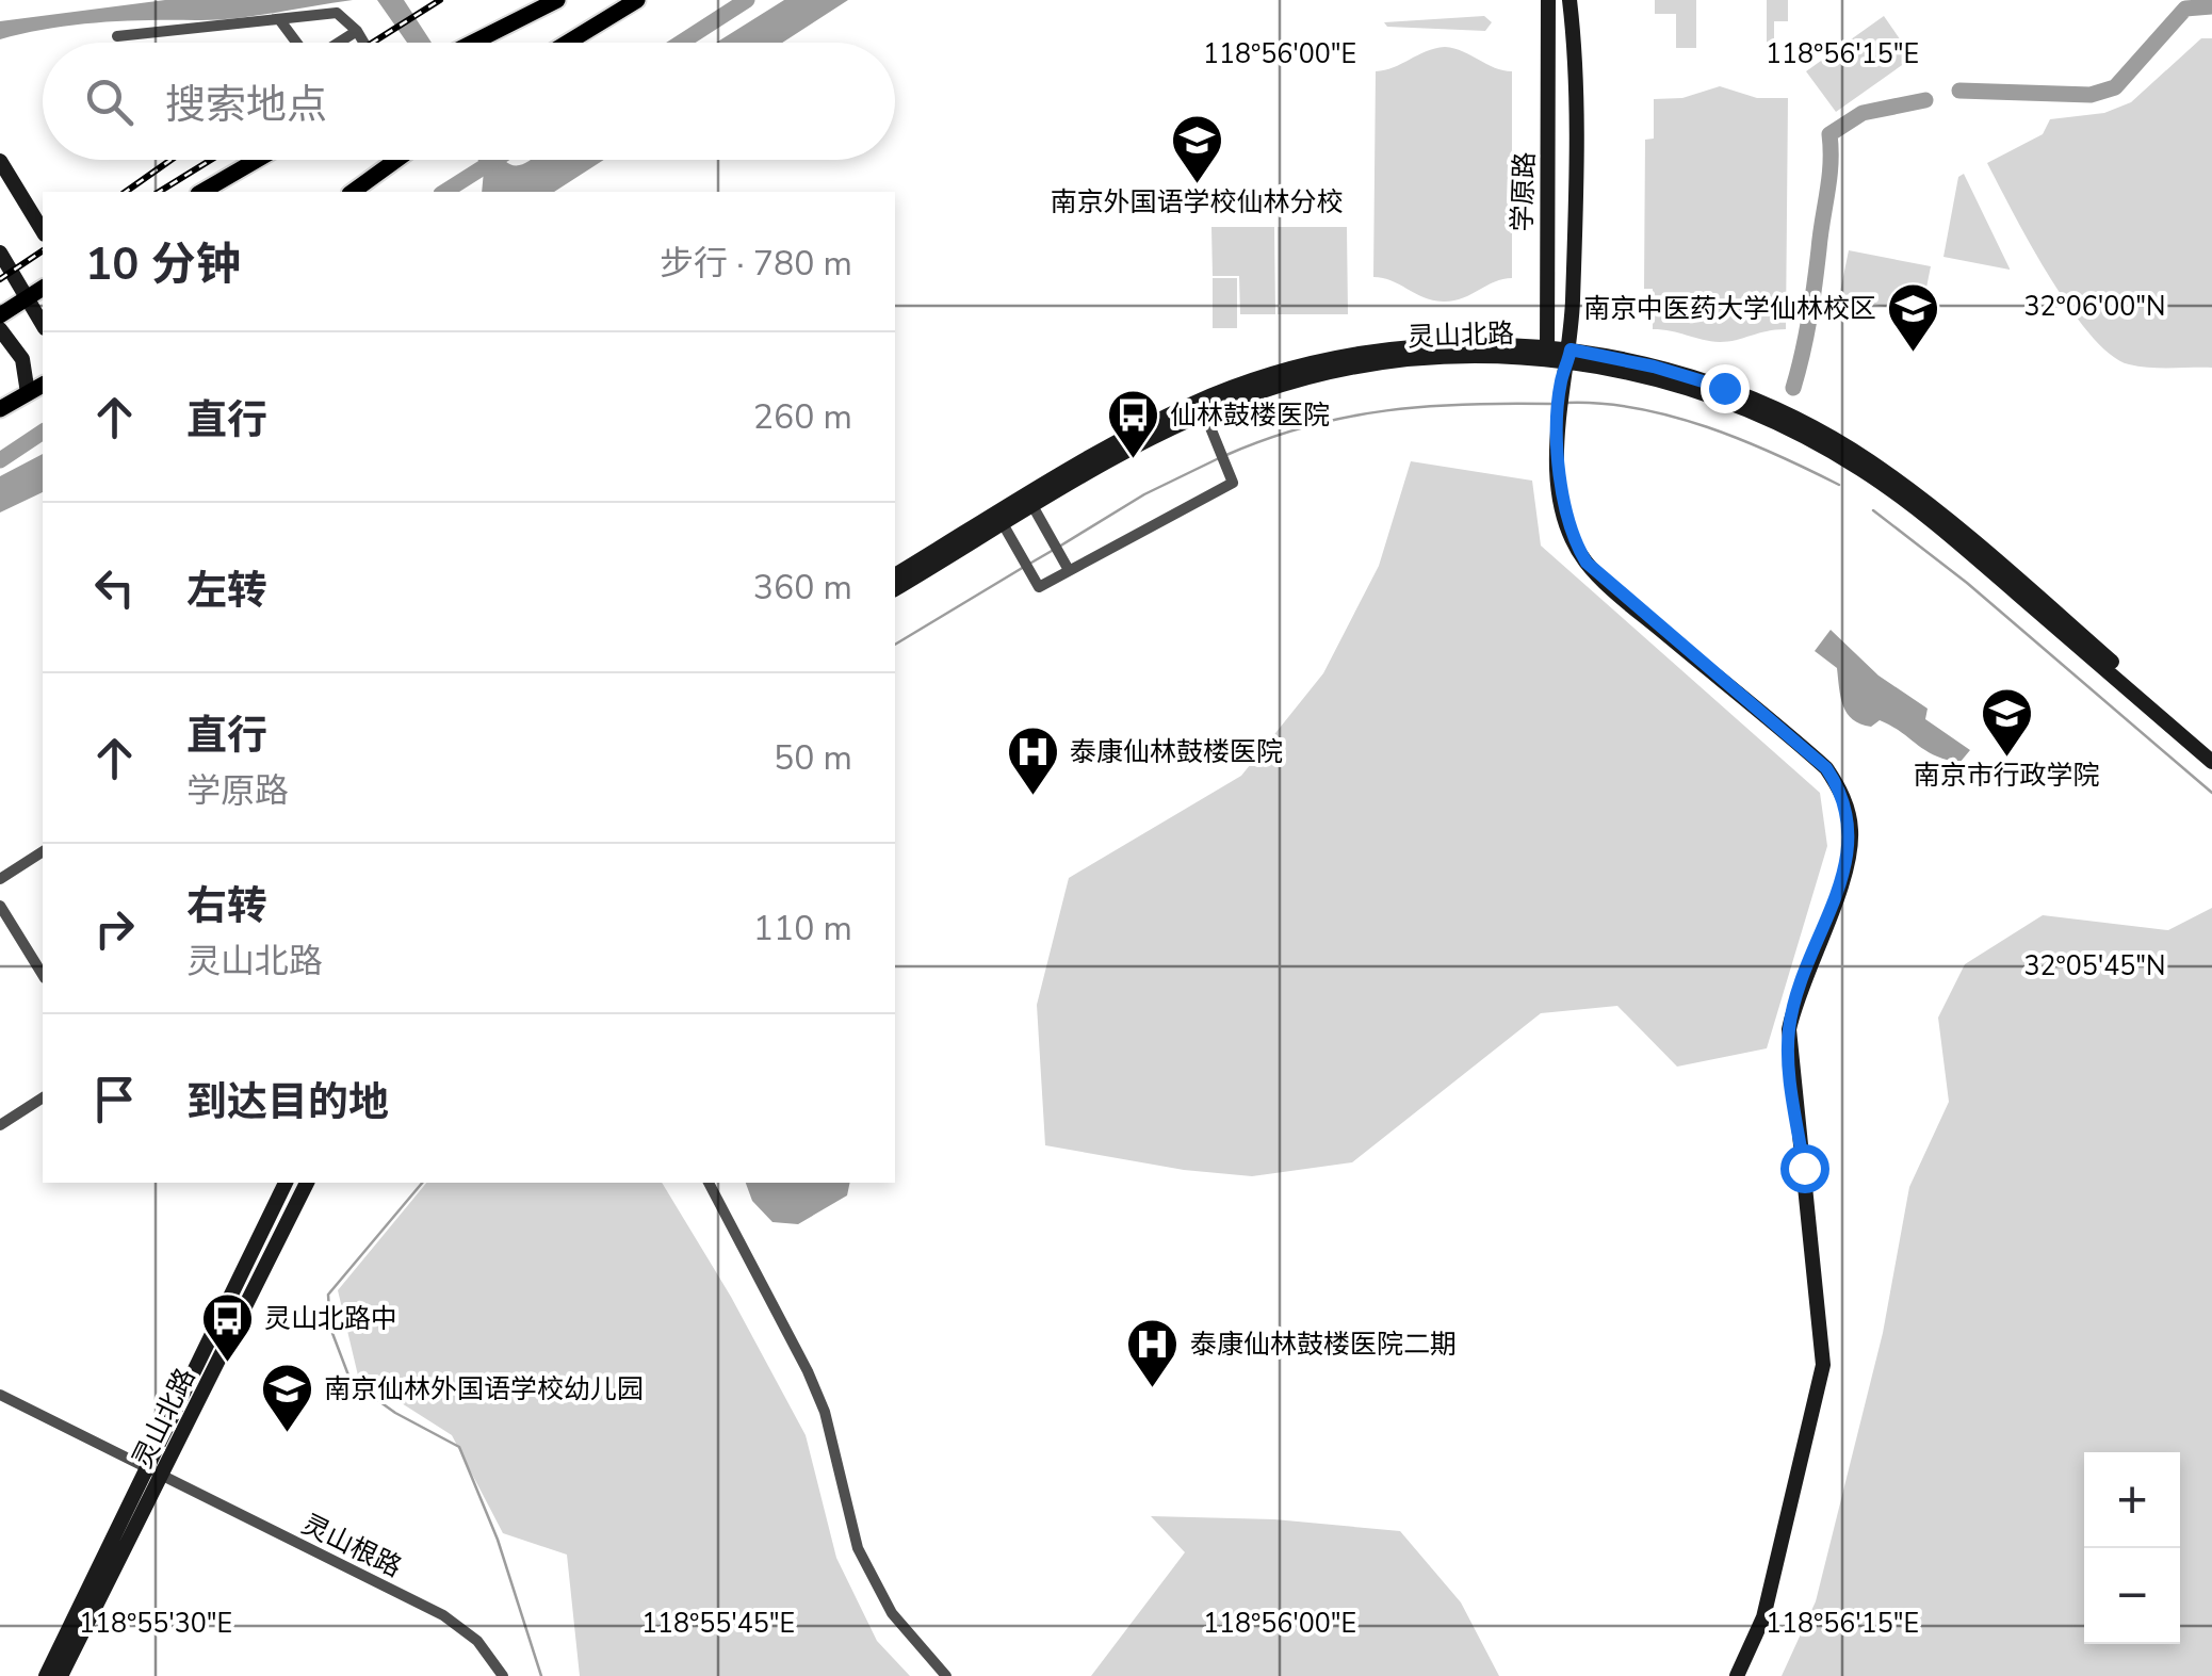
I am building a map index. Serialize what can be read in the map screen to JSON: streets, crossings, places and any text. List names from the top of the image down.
{
  "streets": {
    "main road": ["学原路", "灵山北路"],
    "street": ["灵山根路"]
  },
  "crossings": [
    ["学原路", "灵山北路"],
    ["灵山北路", "灵山根路"]
  ],
  "places": {
    "school or university": [
      "南京外国语学校仙林分校",
      "南京中医药大学仙林校区",
      "南京市行政学院",
      "南京仙林外国语学校幼儿园"
    ],
    "bus stop": ["仙林鼓楼医院", "灵山北路中"],
    "hospital": ["泰康仙林鼓楼医院", "泰康仙林鼓楼医院二期"]
  },
  "page": {
    "search": "搜索地点",
    "heading": ["10 分钟", "步行 · 780 m"],
    "list": [
      ["直行", "260 m"],
      ["左转", "360 m"],
      ["直行", "学原路", "50 m"],
      ["右转", "灵山北路", "110 m"],
      "到达目的地"
    ],
    "map_buttons": ["+", "−"]
  },
  "coordinates": [
    "118°56'00\"E",
    "118°56'15\"E",
    "32°06'00\"N",
    "32°05'45\"N",
    "118°55'30\"E",
    "118°55'45\"E"
  ]
}
